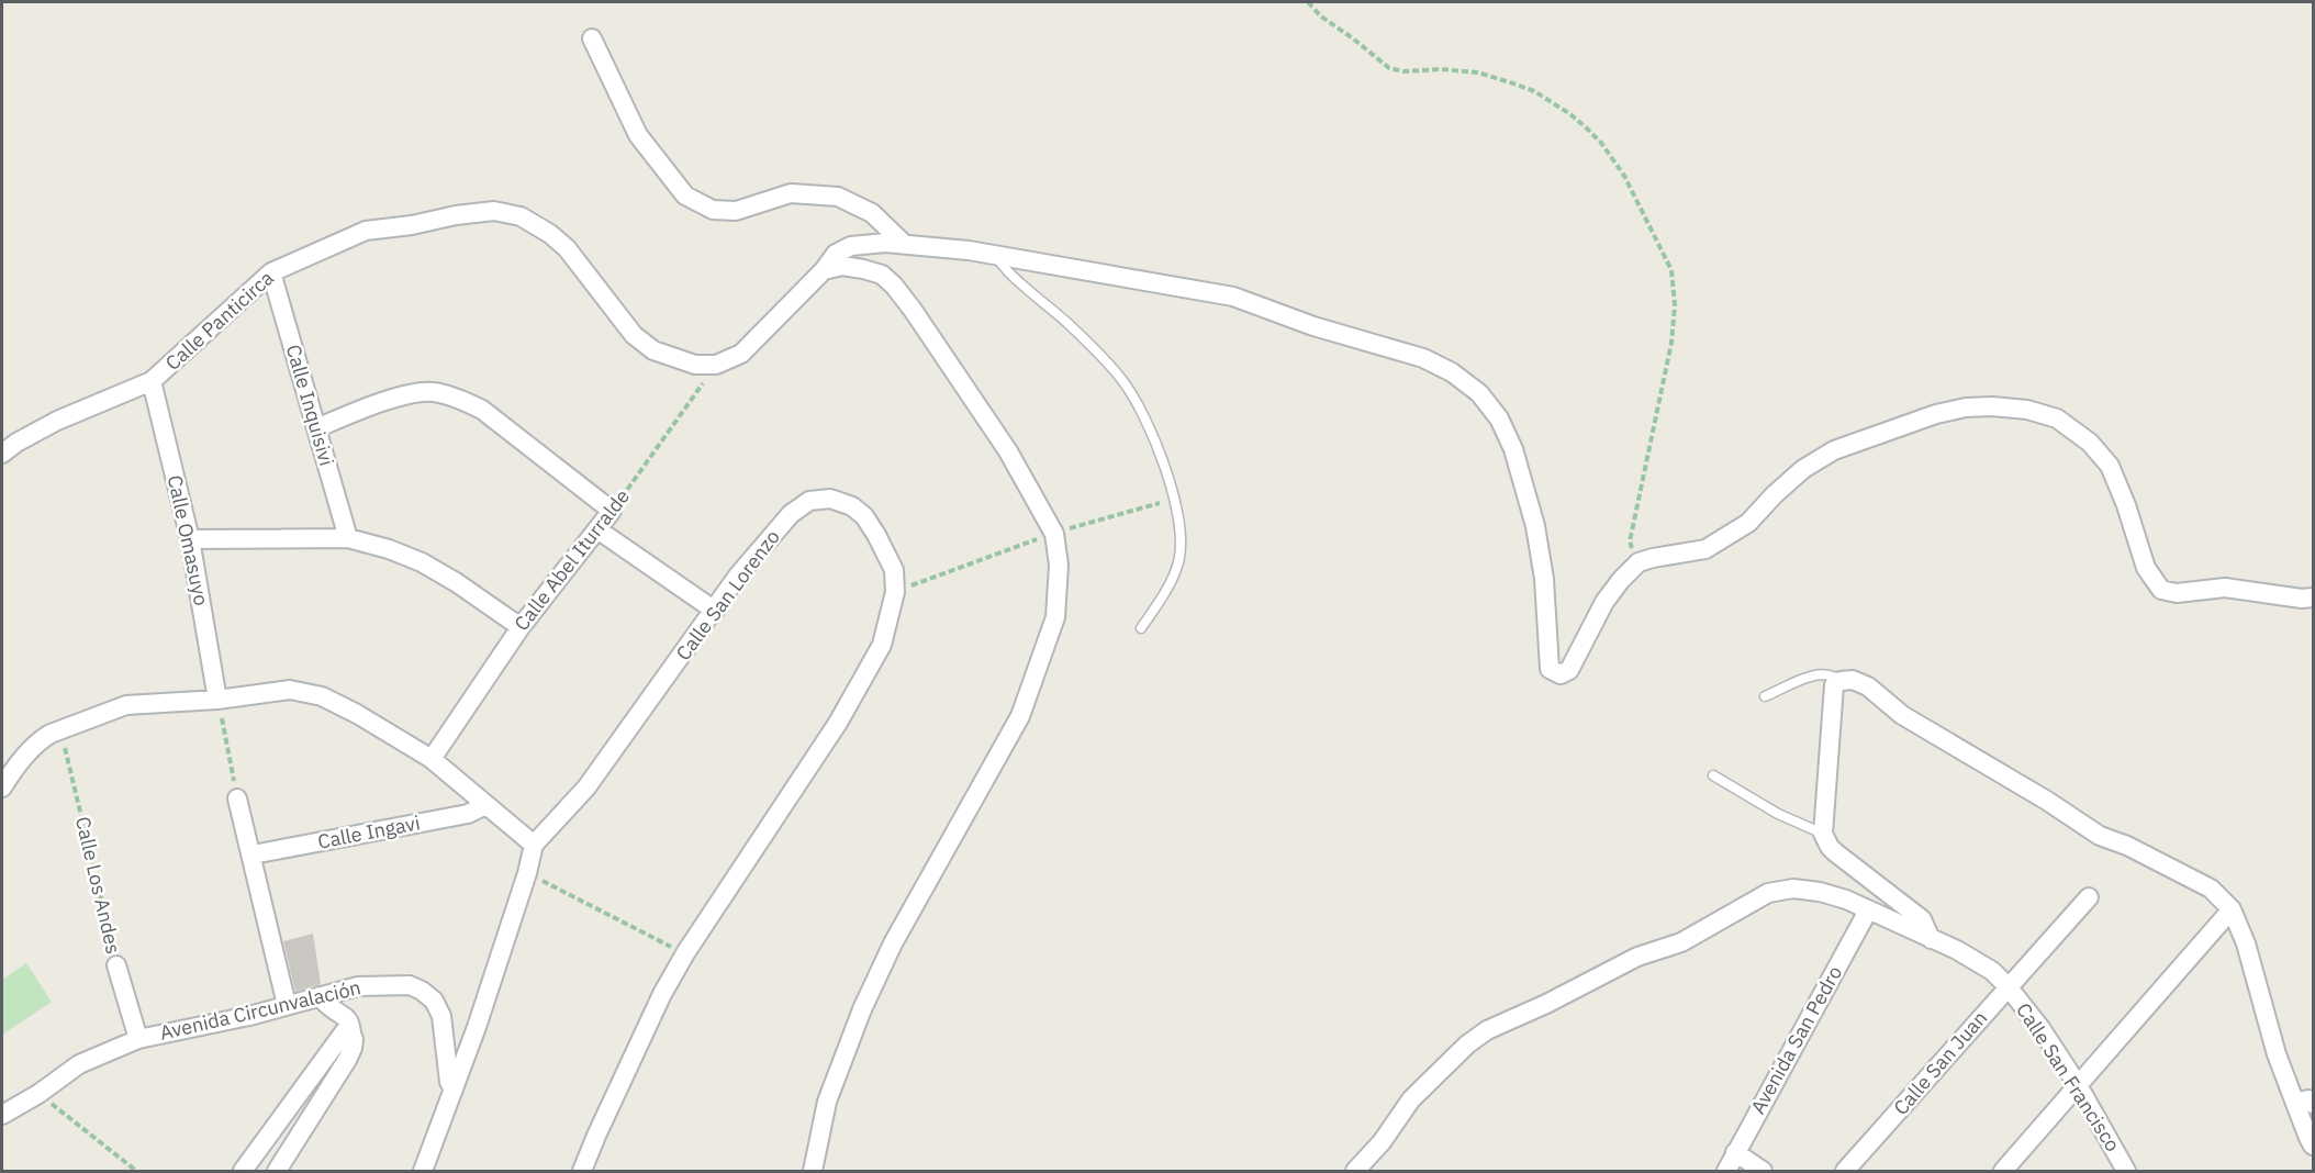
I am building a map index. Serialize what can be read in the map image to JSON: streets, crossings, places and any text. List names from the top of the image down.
{
  "streets": {
    "street": [
      "Calle Panticirca",
      "Calle Inquisivi",
      "Calle Omasuyo",
      "Calle Abel Iturralde",
      "Calle San Lorenzo",
      "Calle Ingavi",
      "Calle Los Andes",
      "Avenida Circunvalación",
      "Avenida San Pedro",
      "Calle San Juan",
      "Calle San Francisco"
    ]
  },
  "crossings": [
    ["Calle Panticirca", "Calle Inquisivi"],
    ["Calle Panticirca", "Calle Omasuyo"],
    ["Calle Panticirca", "Calle Abel Iturralde"],
    ["Calle San Lorenzo", "Avenida Circunvalación"],
    ["Calle Los Andes", "Avenida Circunvalación"],
    ["Avenida San Pedro", "Calle San Francisco"],
    ["Calle San Juan", "Calle San Francisco"]
  ]
}
